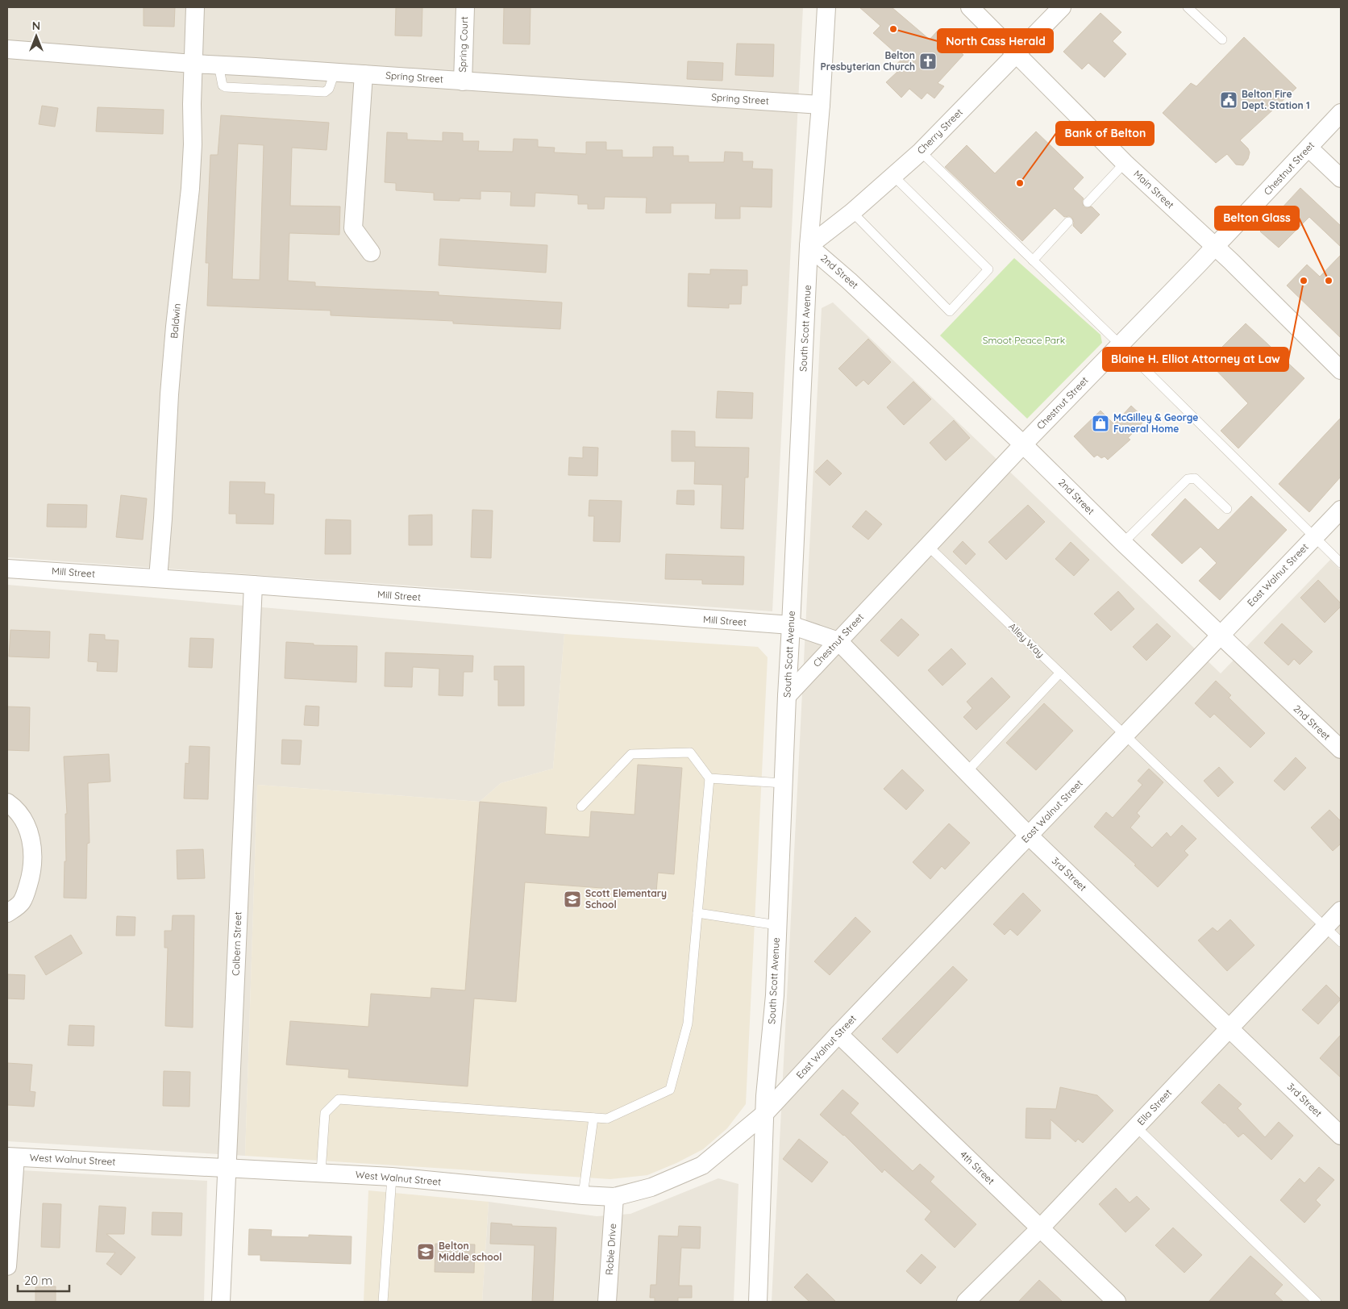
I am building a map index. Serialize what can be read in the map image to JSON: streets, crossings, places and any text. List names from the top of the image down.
{
  "streets": {
    "street": [
      "Spring Court",
      "Spring Street",
      "Cherry Street",
      "Chestnut Street",
      "Main Street",
      "2nd Street",
      "Baldwin",
      "South Scott Avenue",
      "Mill Street",
      "East Walnut Street",
      "3rd Street",
      "Colbern Street",
      "Ella Street",
      "West Walnut Street",
      "4th Street",
      "Robie Drive"
    ],
    "lane": ["Alley Way"]
  },
  "crossings": [
    ["Spring Court", "Spring Street"],
    ["Spring Street", "Baldwin"],
    ["Spring Street", "South Scott Avenue"],
    ["Cherry Street", "Main Street"],
    ["Cherry Street", "2nd Street"],
    ["Cherry Street", "South Scott Avenue"],
    ["Chestnut Street", "Main Street"],
    ["Chestnut Street", "2nd Street"],
    ["Chestnut Street", "South Scott Avenue"],
    ["Chestnut Street", "Alley Way"],
    ["Chestnut Street", "3rd Street"],
    ["2nd Street", "South Scott Avenue"],
    ["2nd Street", "East Walnut Street"],
    ["Baldwin", "Mill Street"],
    ["South Scott Avenue", "Mill Street"],
    ["South Scott Avenue", "East Walnut Street"],
    ["South Scott Avenue", "3rd Street"],
    ["South Scott Avenue", "West Walnut Street"],
    ["Mill Street", "3rd Street"],
    ["Mill Street", "Colbern Street"],
    ["East Walnut Street", "Alley Way"],
    ["East Walnut Street", "3rd Street"],
    ["East Walnut Street", "West Walnut Street"],
    ["East Walnut Street", "4th Street"],
    ["Alley Way", "Ella Street"],
    ["3rd Street", "Ella Street"],
    ["Colbern Street", "West Walnut Street"],
    ["Ella Street", "4th Street"],
    ["West Walnut Street", "Robie Drive"]
  ],
  "parks": ["Smoot Peace Park"],
  "places": {
    "other": [
      "North Cass Herald",
      "Bank of Belton",
      "Blaine H. Elliot Attorney at Law",
      "Belton Glass"
    ],
    "church": ["Belton Presbyterian Church"],
    "public building": ["Belton Fire Dept. Station 1"],
    "shop": ["McGilley & George Funeral Home"],
    "school or university": ["Scott Elementary School", "Belton Middle school"]
  },
  "scale_bar": "20 m",
  "north": "top"
}
